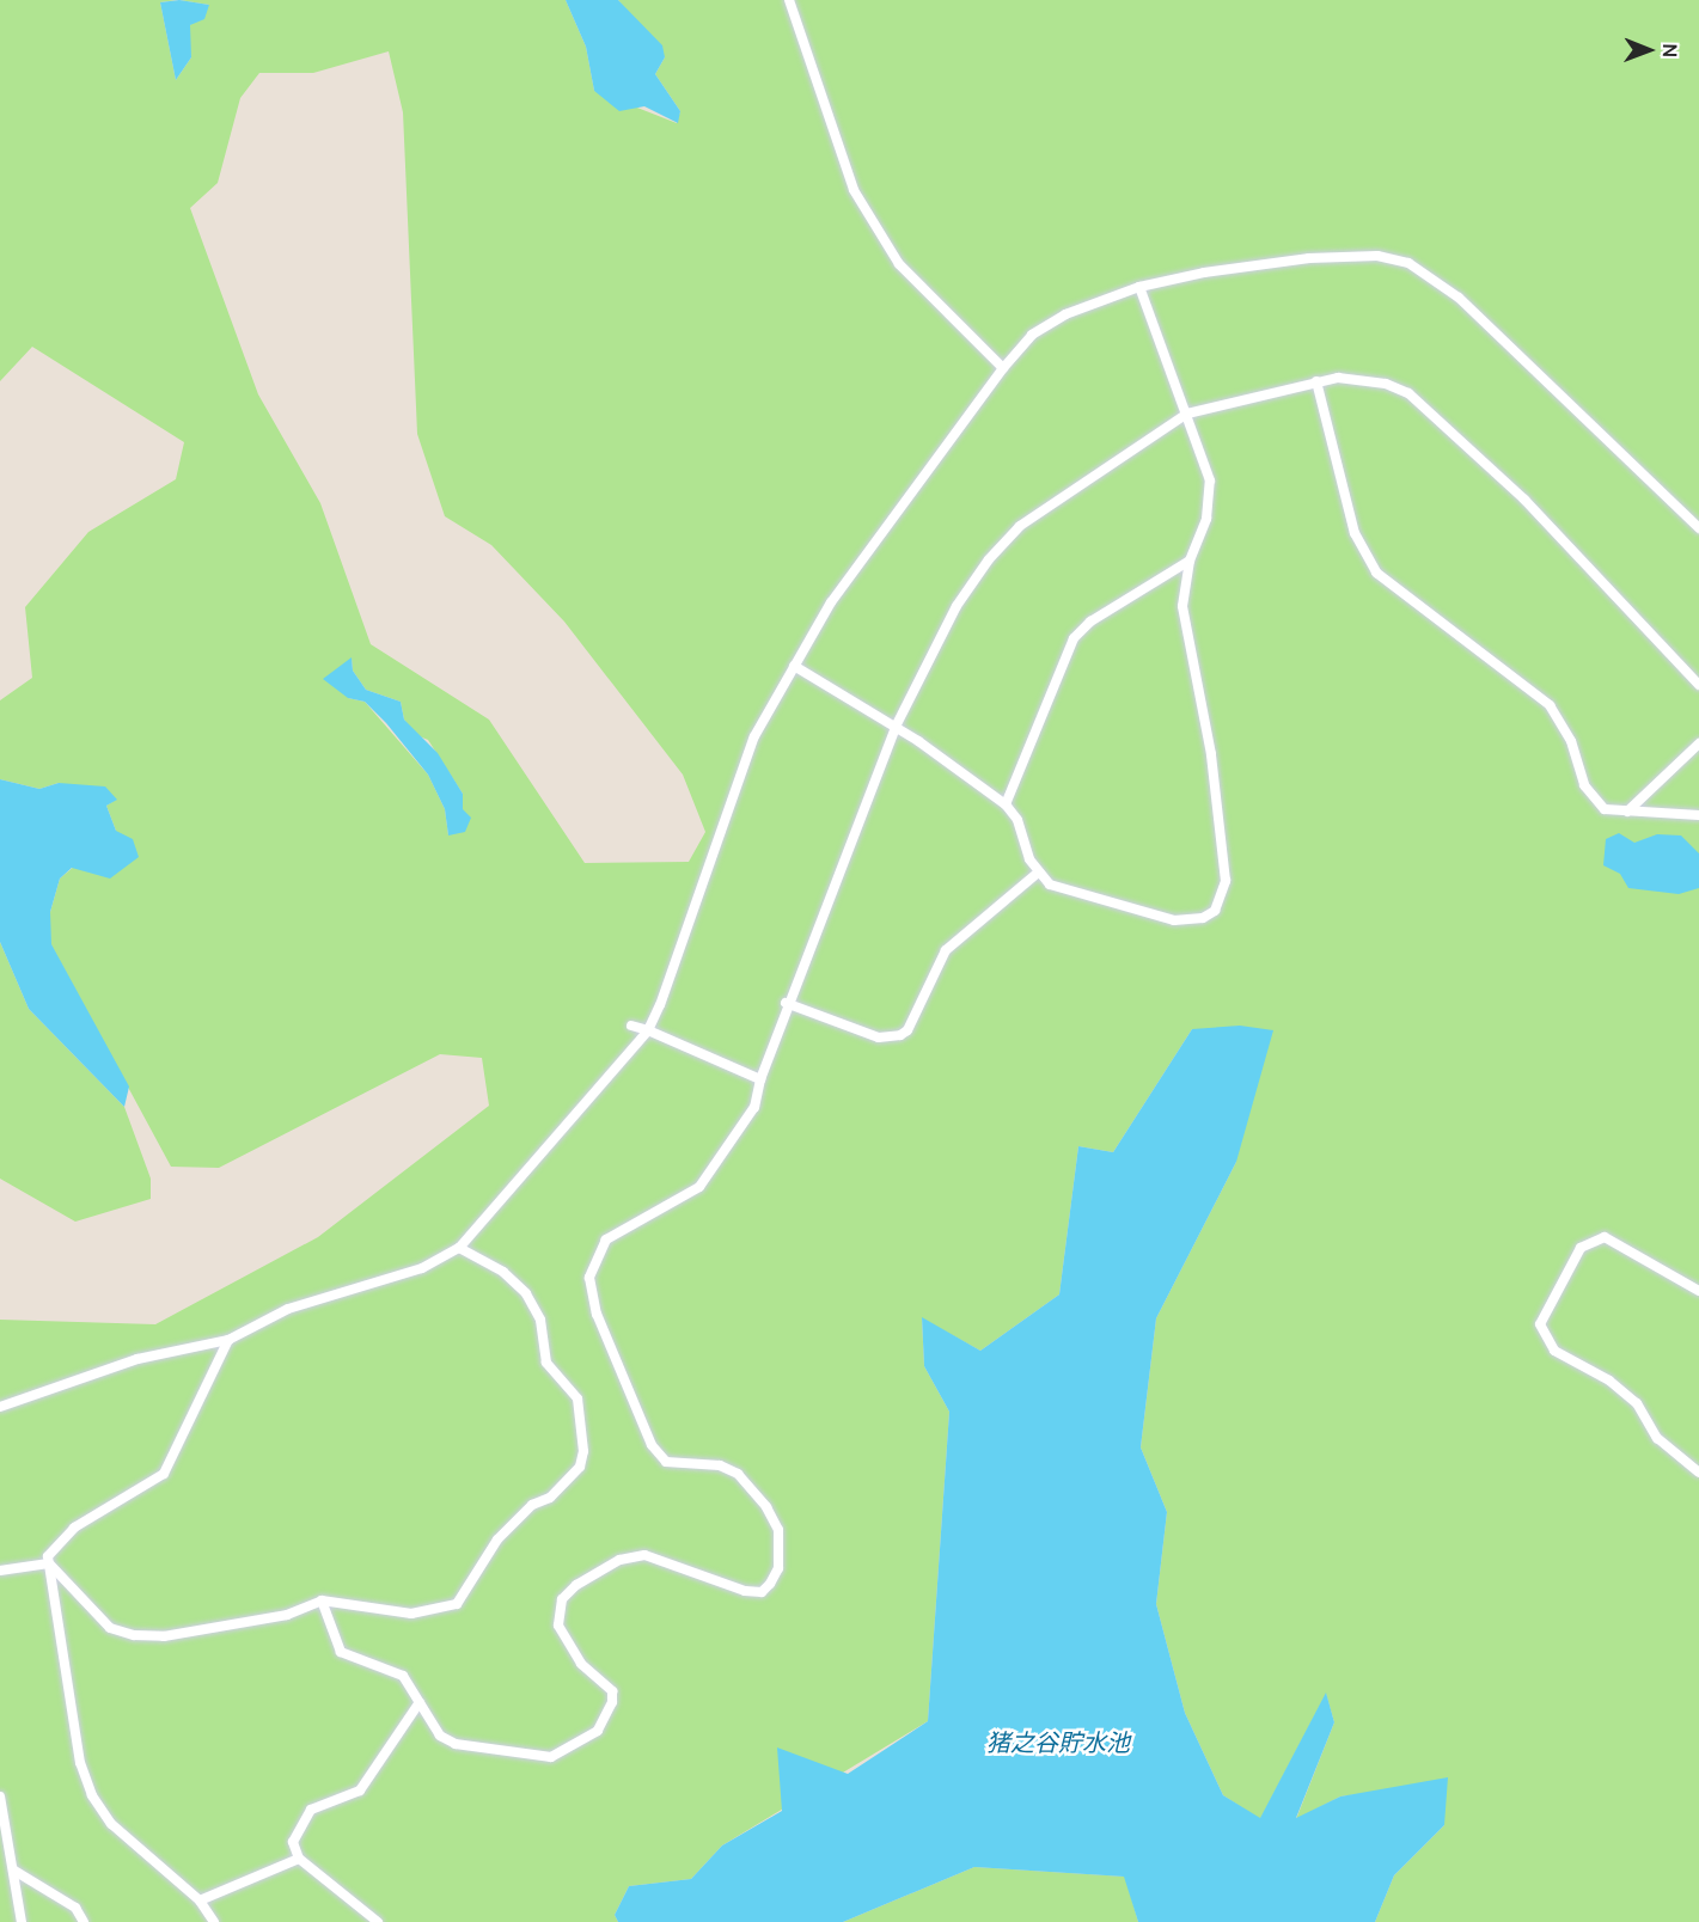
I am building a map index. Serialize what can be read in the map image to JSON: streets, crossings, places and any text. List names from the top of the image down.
{
  "water": ["猪之谷貯水池"],
  "north": "right"
}
